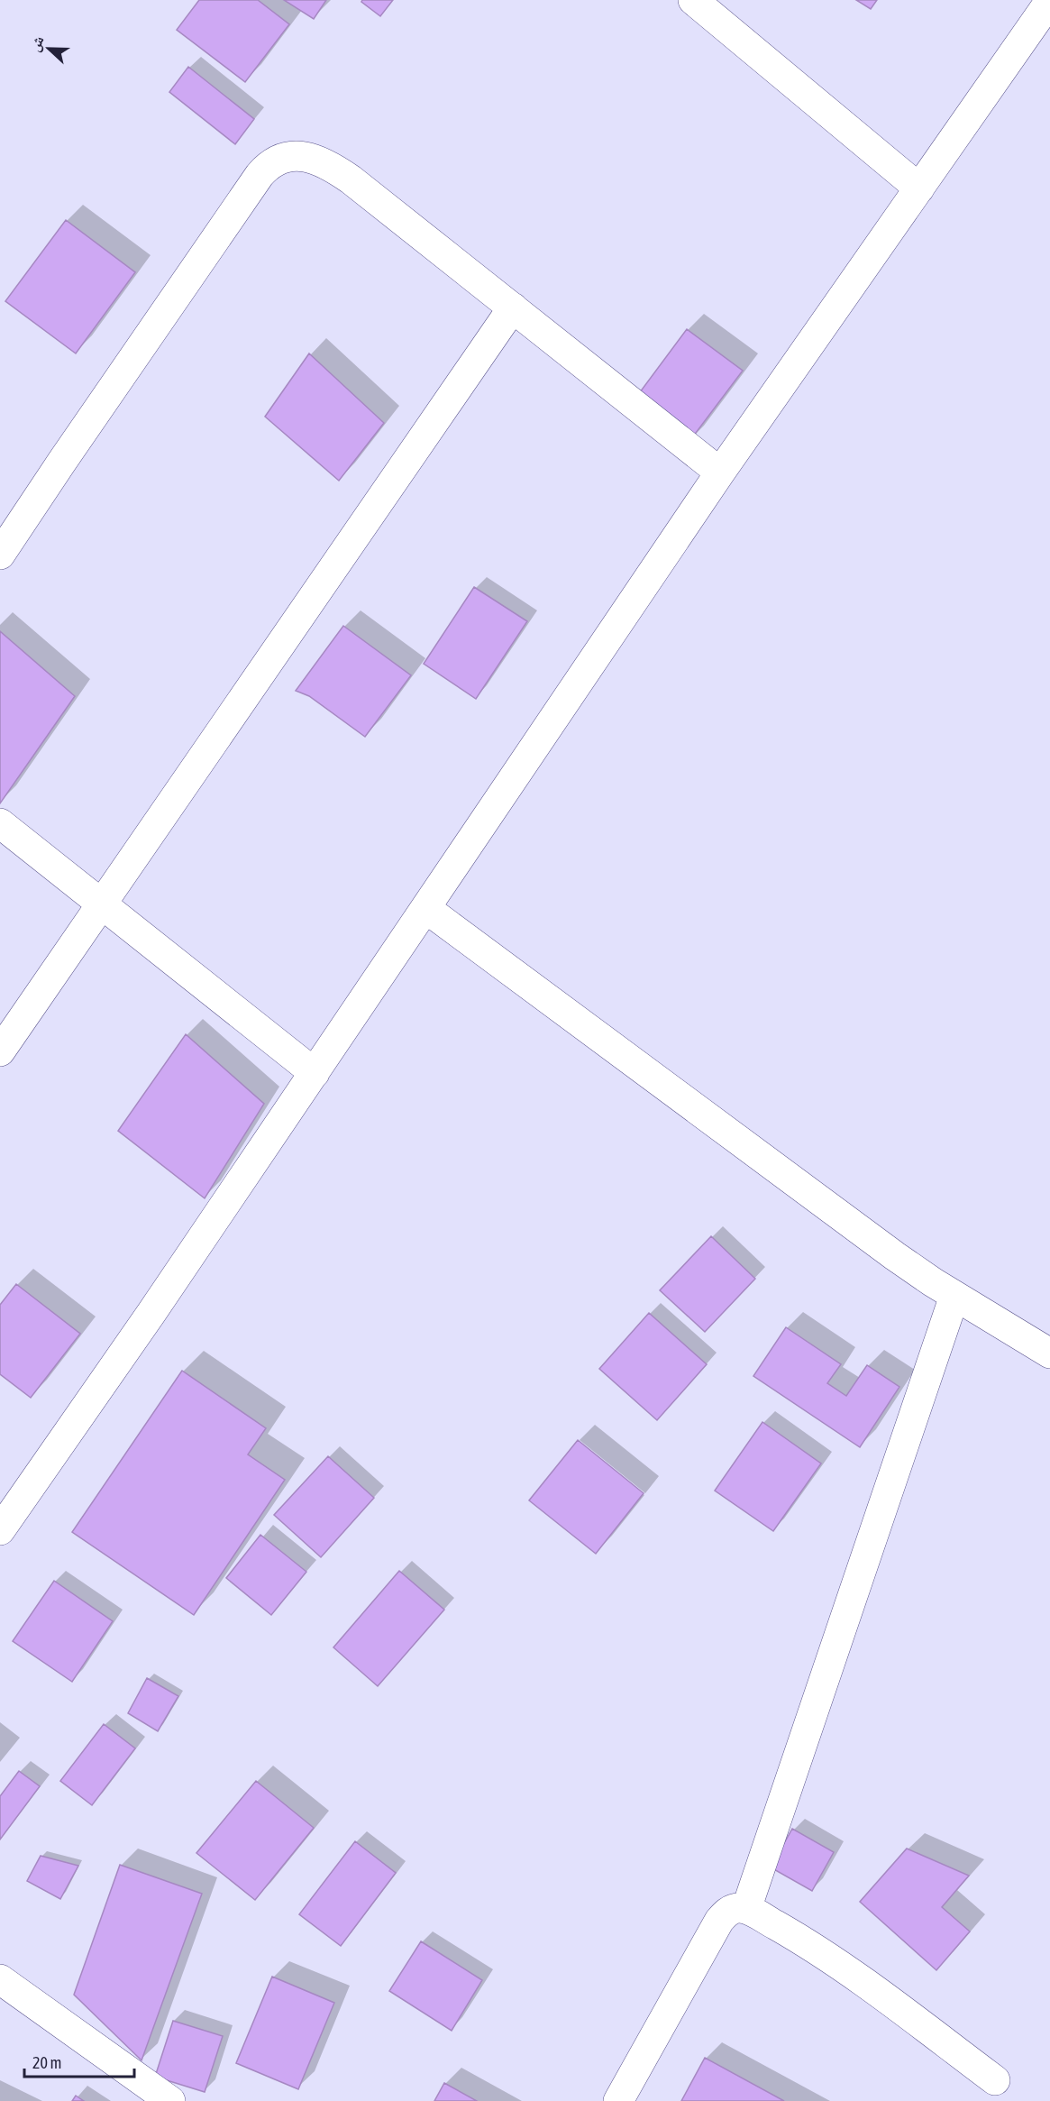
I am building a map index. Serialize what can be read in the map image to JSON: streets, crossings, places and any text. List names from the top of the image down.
{
  "scale_bar": "20 m",
  "north": "left"
}
